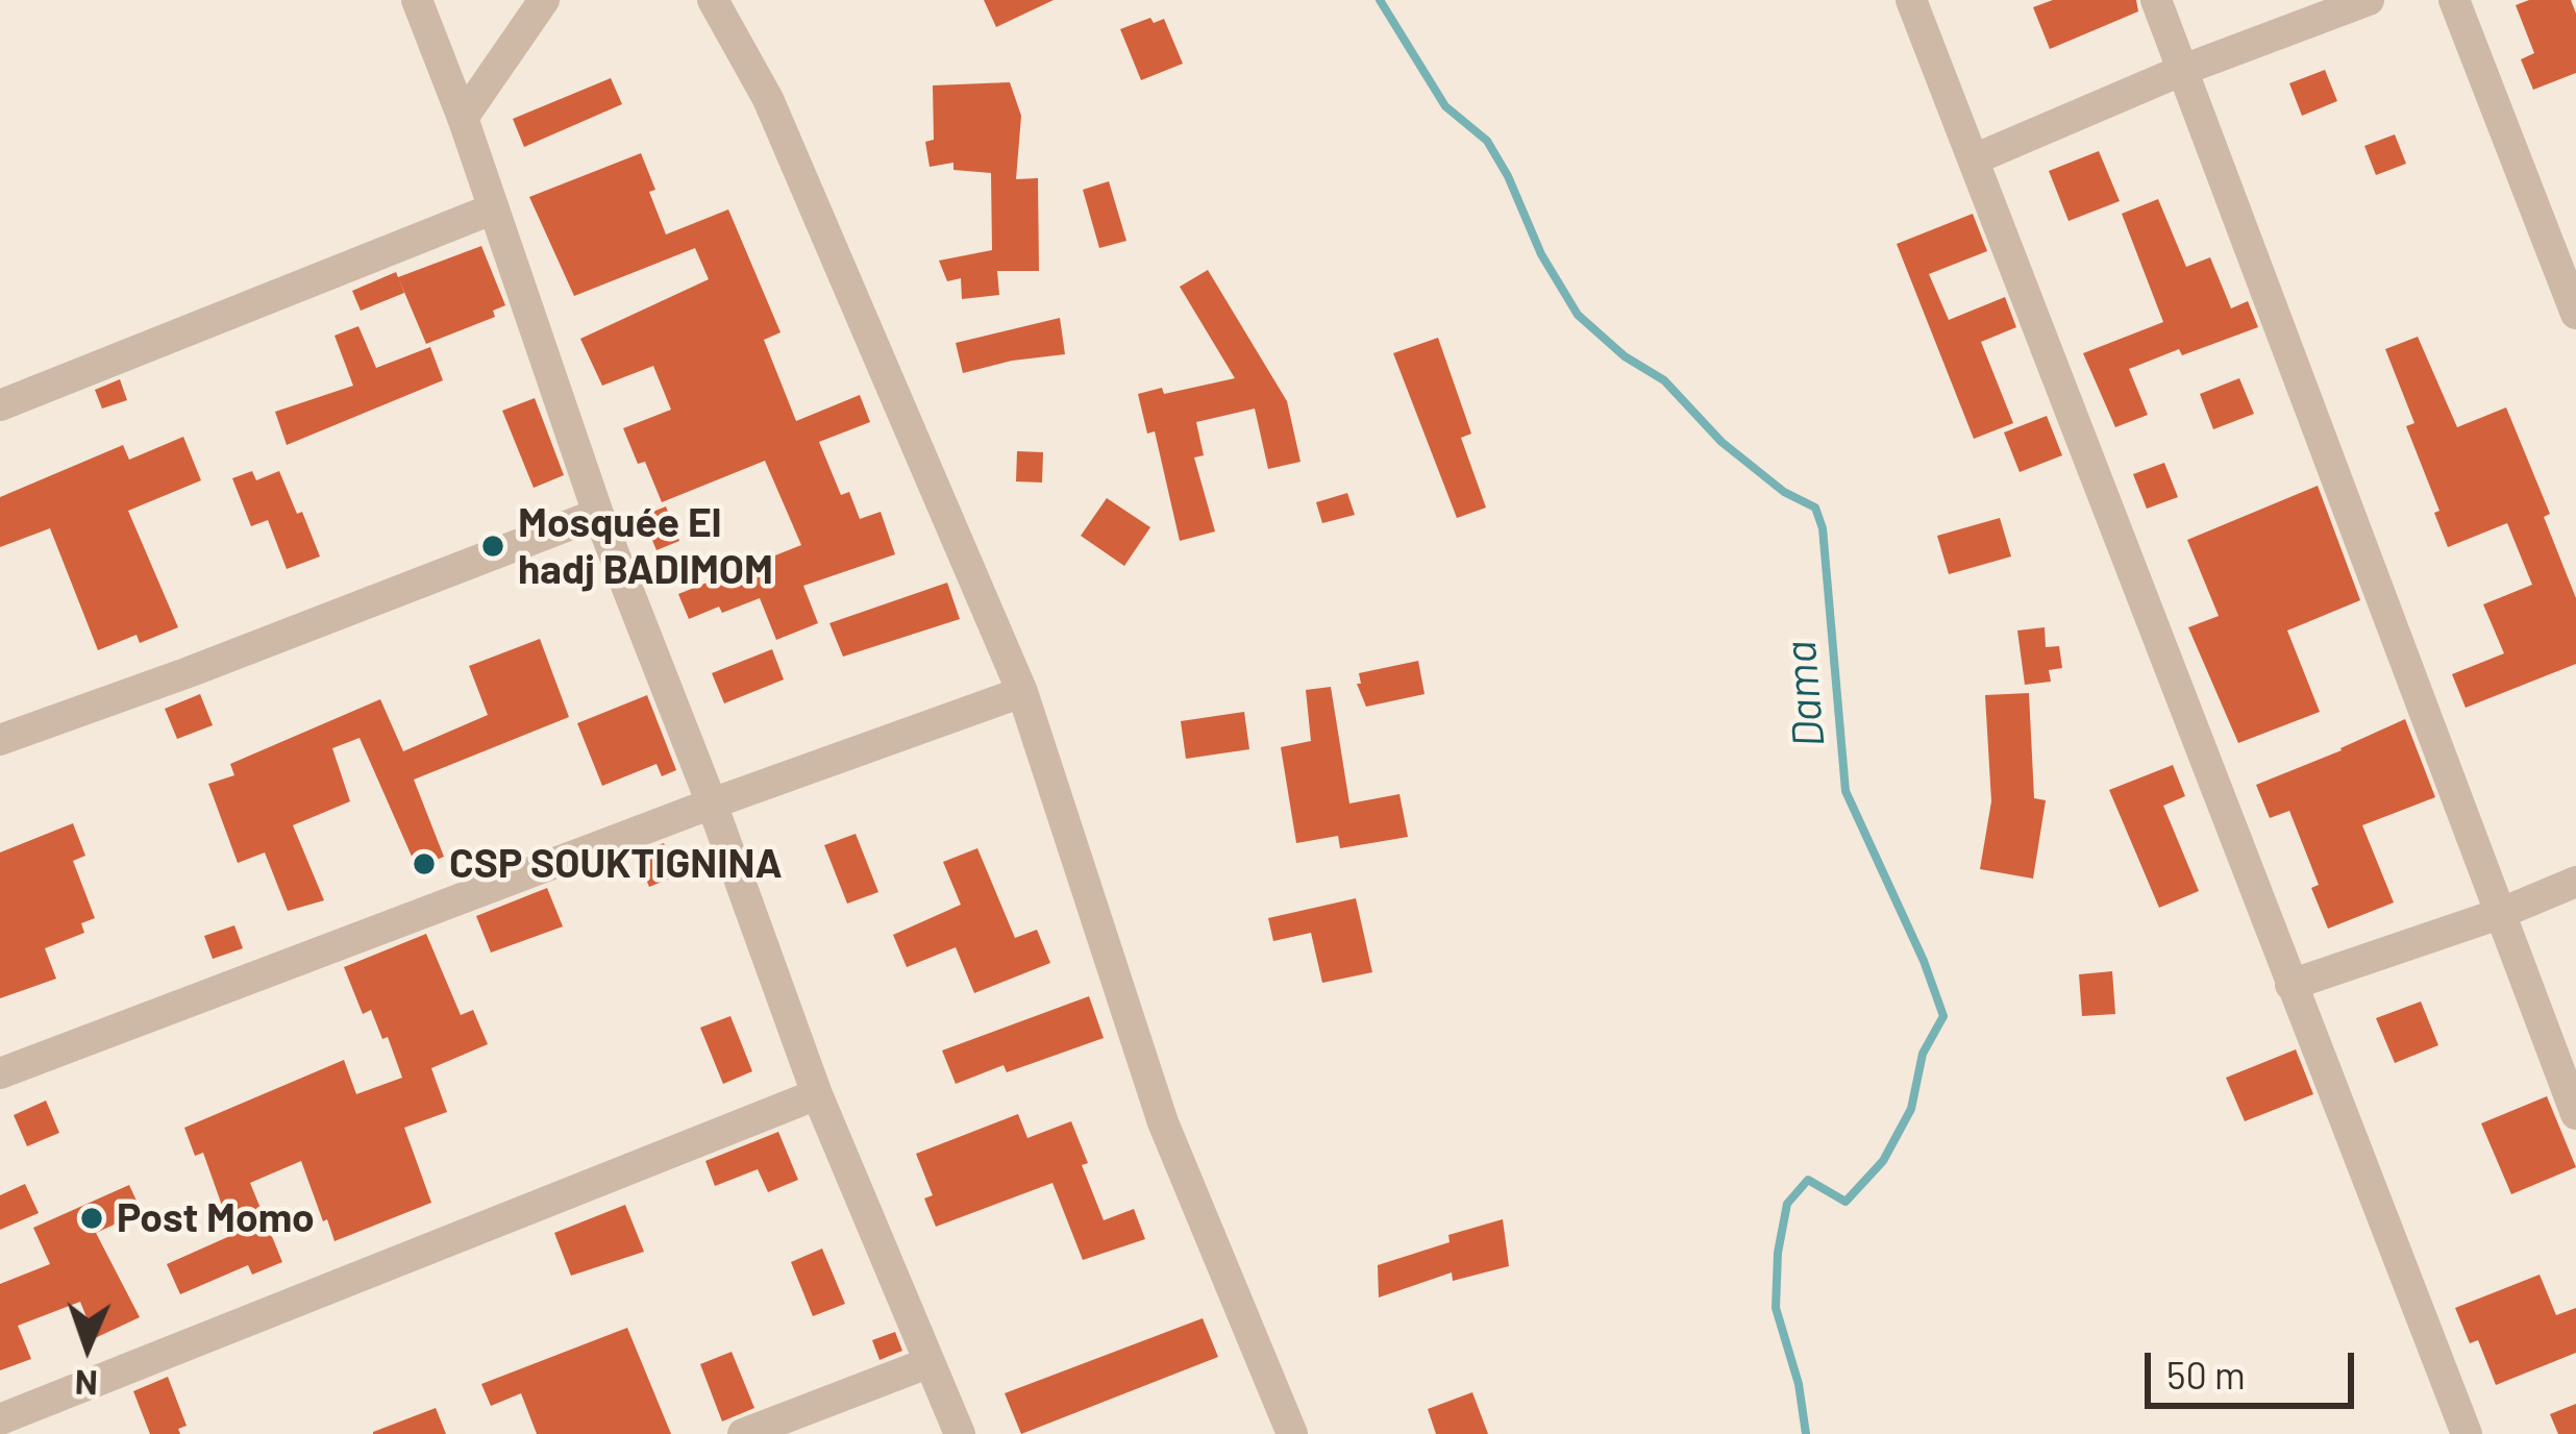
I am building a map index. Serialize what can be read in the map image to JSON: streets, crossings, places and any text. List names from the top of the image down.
{
  "water": ["Dama"],
  "places": ["Mosquée El hadj BADIMOM", "CSP SOUKTIGNINA", "Post Momo"],
  "scale_bar": "50 m",
  "north": "bottom"
}
